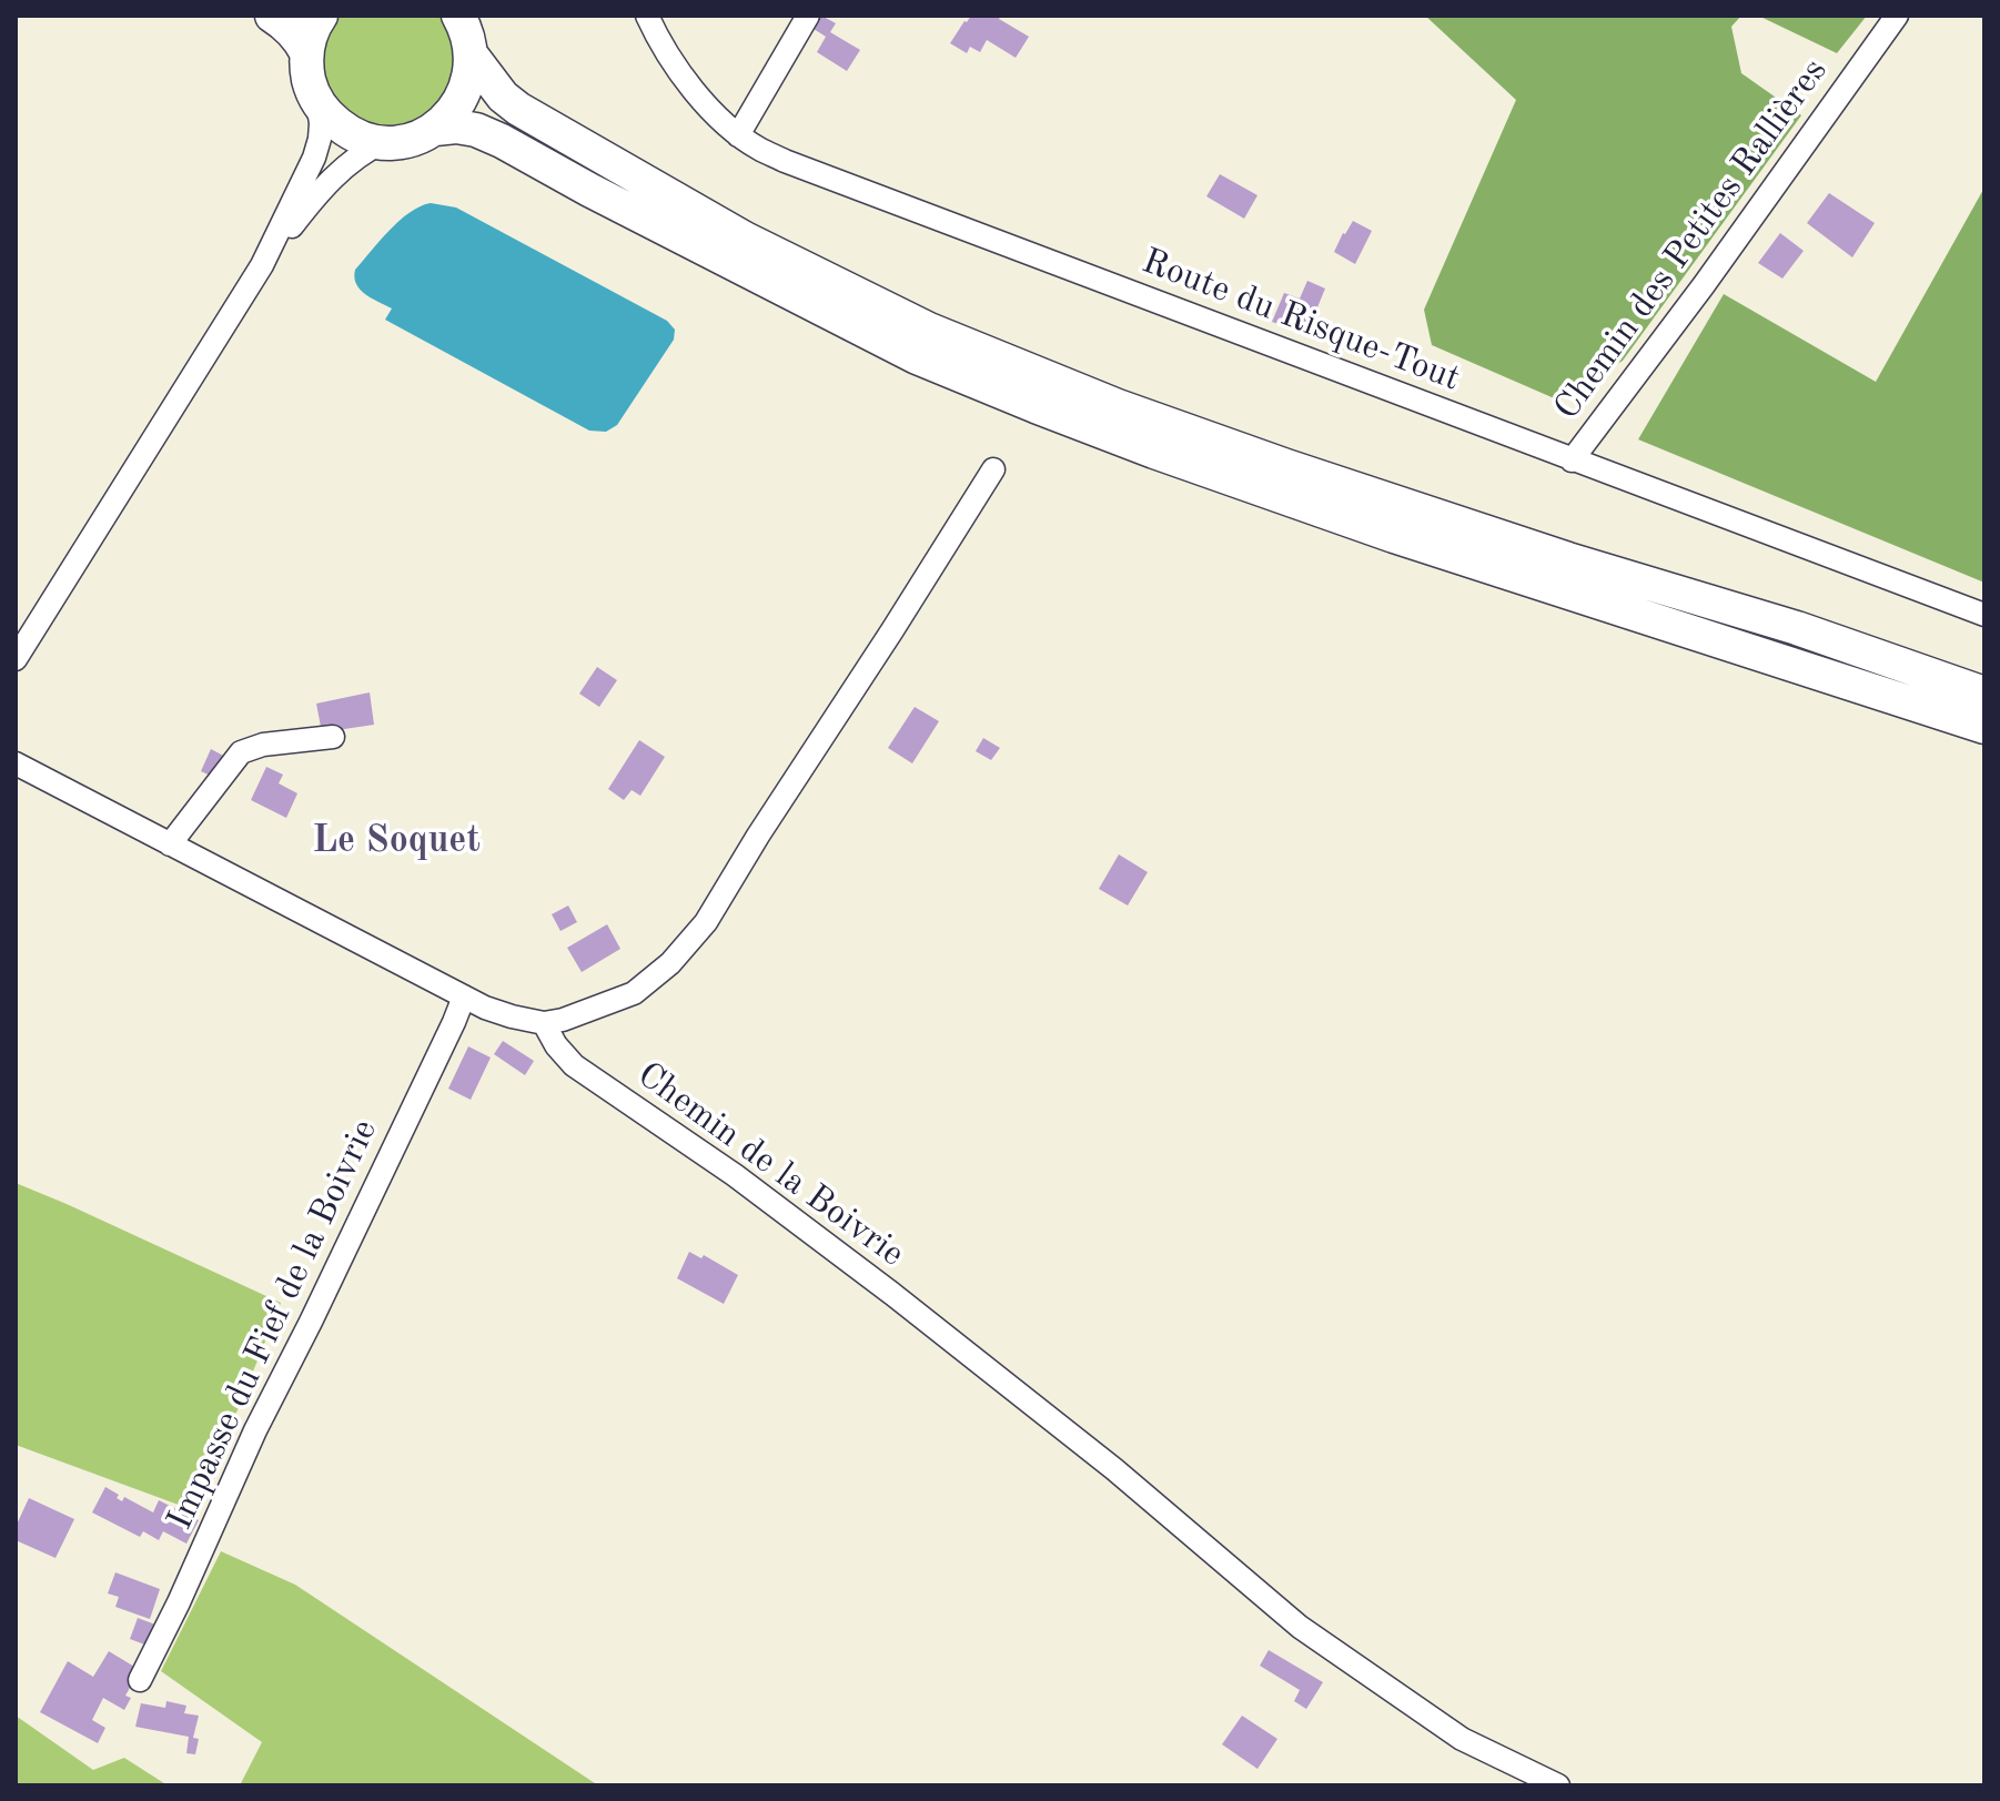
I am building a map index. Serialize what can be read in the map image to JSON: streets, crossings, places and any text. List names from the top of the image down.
{
  "streets": {
    "street": [
      "Chemin des Petites Rallières",
      "Route du Risque-Tout",
      "Chemin de la Boivrie",
      "Impasse du Fief de la Boivrie"
    ]
  },
  "crossings": [
    ["Chemin des Petites Rallières", "Route du Risque-Tout"]
  ],
  "districts": ["Le Soquet"]
}
